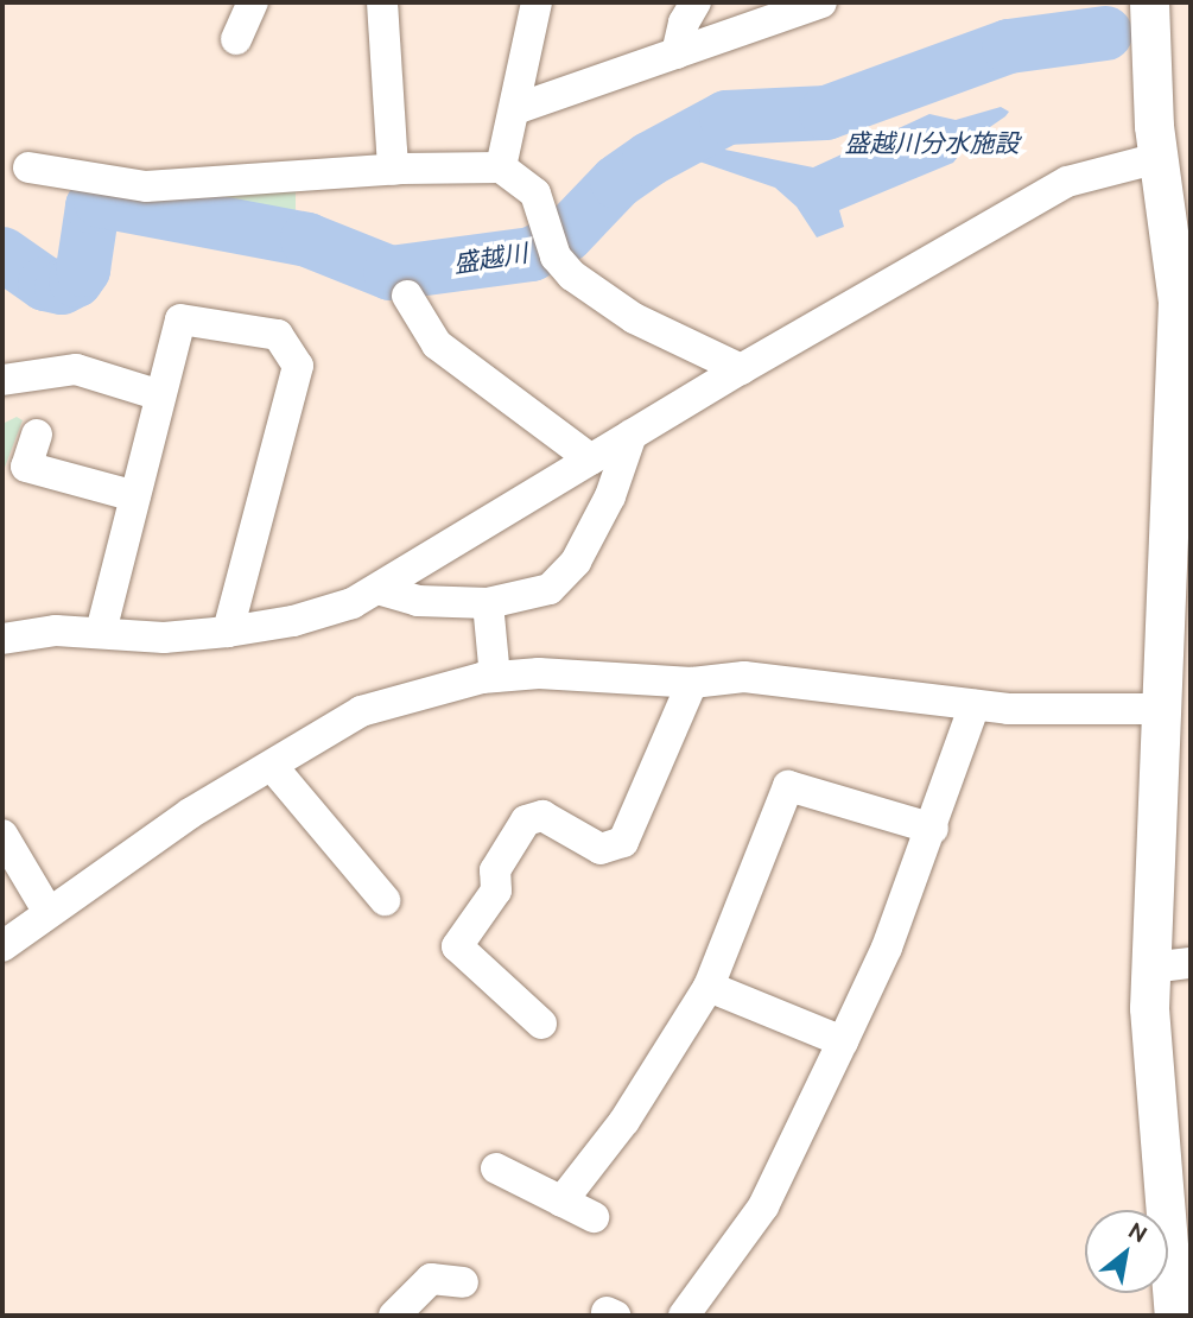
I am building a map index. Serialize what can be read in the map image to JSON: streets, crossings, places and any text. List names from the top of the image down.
{
  "water": ["盛越川分水施設", "盛越川"],
  "north": "top right"
}
